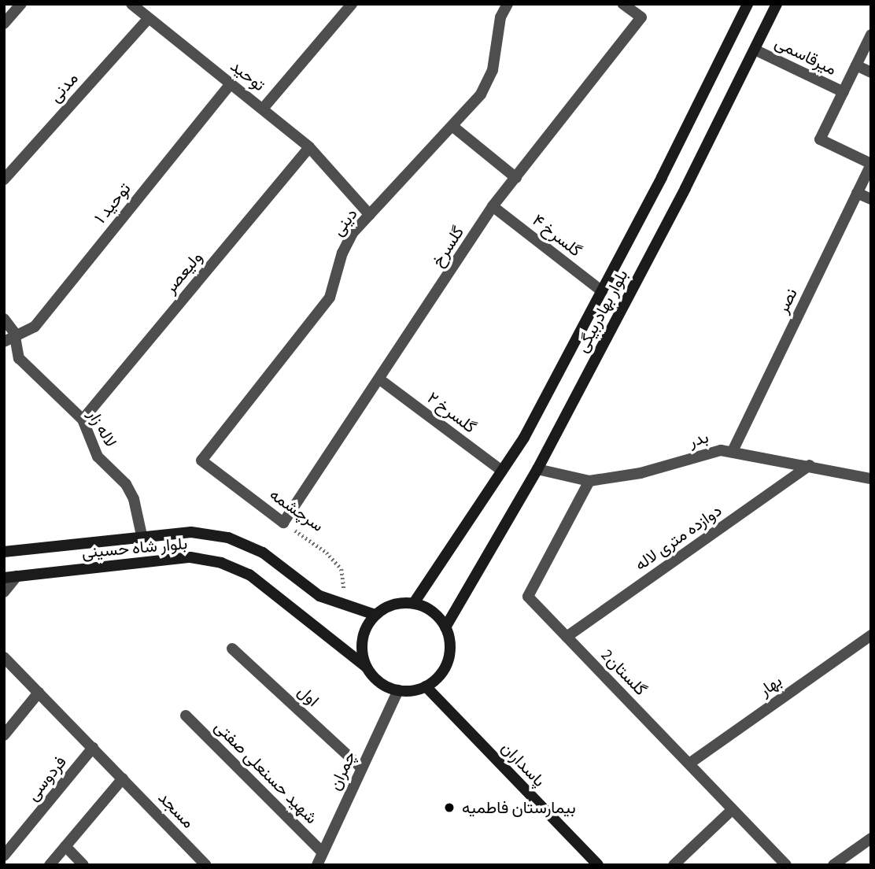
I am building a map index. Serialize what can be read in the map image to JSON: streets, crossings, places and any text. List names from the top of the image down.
{
  "streets": {
    "main road": ["بلوار بهادربیگی", "بلوار شاه حسینی", "پاسداران"],
    "street": [
      "میرقاسمی",
      "توحید",
      "مدنی",
      "توحید ۱",
      "دینی",
      "گلسرخ ۴",
      "گلسرخ",
      "ولیعصر",
      "نصر",
      "گلسرخ ۲",
      "لاله زار",
      "بدر",
      "سرچشمه",
      "دوازده متری لاله",
      "گلستان2",
      "بهار",
      "اول",
      "چمران",
      "شهید حسنعلی صفتی",
      "فردوسی",
      "مسجد"
    ]
  },
  "crossings": [
    ["میرقاسمی", "بلوار بهادربیگی"],
    ["توحید", "مدنی"],
    ["توحید", "توحید ۱"],
    ["توحید ۱", "لاله زار"],
    ["دینی", "سرچشمه"],
    ["گلسرخ ۴", "گلسرخ"],
    ["گلسرخ ۴", "بلوار بهادربیگی"],
    ["گلسرخ", "گلسرخ ۲"],
    ["گلسرخ", "سرچشمه"],
    ["ولیعصر", "لاله زار"],
    ["نصر", "بدر"],
    ["بلوار بهادربیگی", "گلسرخ ۲"],
    ["بلوار بهادربیگی", "بدر"],
    ["بلوار بهادربیگی", "بلوار شاه حسینی"],
    ["بلوار بهادربیگی", "پاسداران"],
    ["بلوار بهادربیگی", "چمران"],
    ["لاله زار", "بلوار شاه حسینی"],
    ["بدر", "دوازده متری لاله"],
    ["بدر", "گلستان2"],
    ["سرچشمه", "بلوار شاه حسینی"],
    ["دوازده متری لاله", "گلستان2"],
    ["بلوار شاه حسینی", "پاسداران"],
    ["بلوار شاه حسینی", "چمران"],
    ["گلستان2", "بهار"],
    ["اول", "چمران"],
    ["پاسداران", "چمران"],
    ["چمران", "شهید حسنعلی صفتی"],
    ["فردوسی", "مسجد"]
  ],
  "places": ["بیمارستان فاطمیه"]
}
